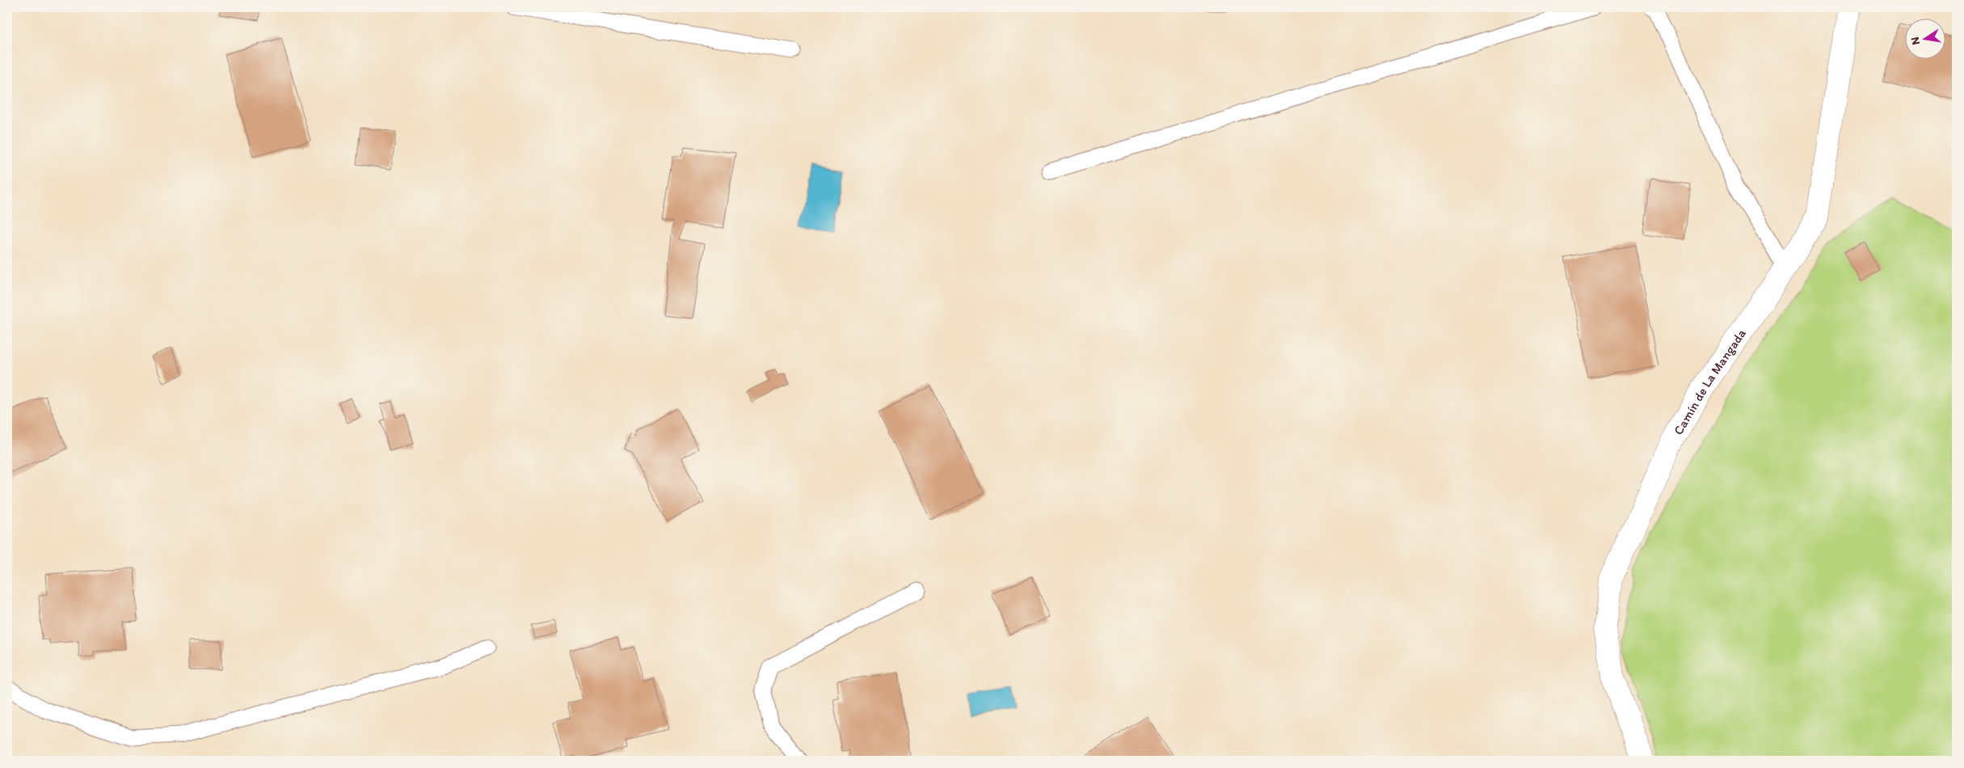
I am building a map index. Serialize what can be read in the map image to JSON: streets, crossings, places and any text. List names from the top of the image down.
{
  "streets": {
    "street": ["Camín de La Mangada"]
  },
  "north": "left"
}
